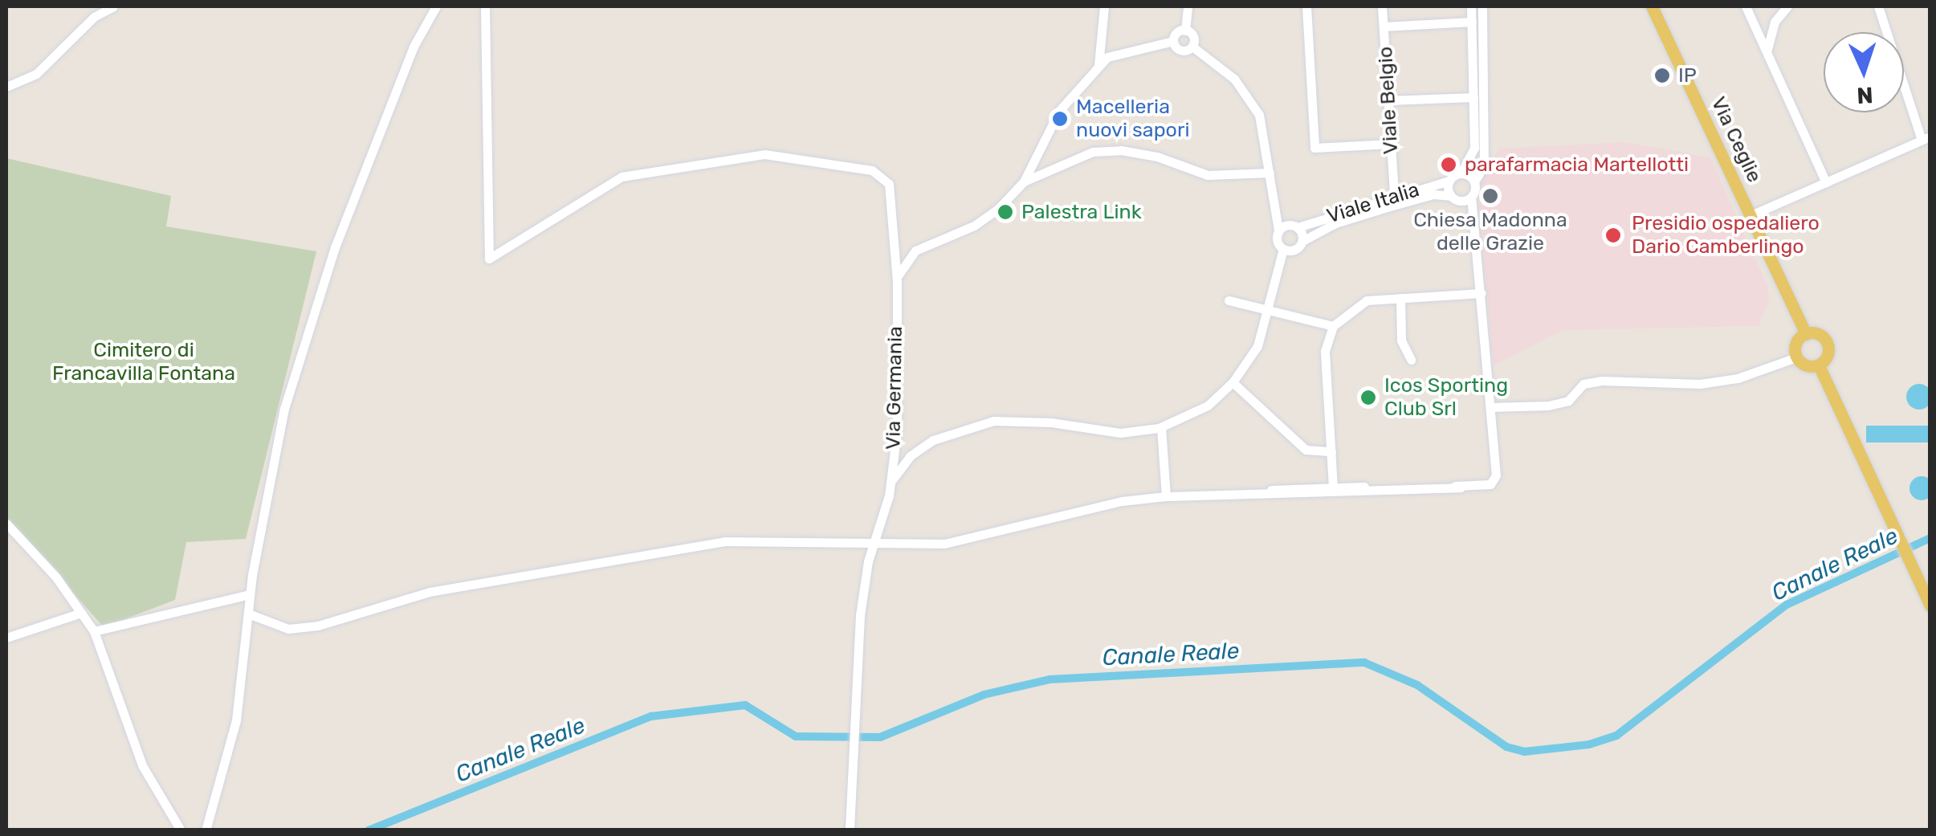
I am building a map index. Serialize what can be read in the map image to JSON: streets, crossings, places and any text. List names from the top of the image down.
{
  "streets": {
    "main road": ["Via Ceglie"],
    "street": ["Viale Belgio", "Viale Italia", "Via Germania"]
  },
  "crossings": [
    ["Viale Belgio", "Viale Italia"]
  ],
  "water": ["Canale Reale"],
  "parks": ["Cimitero di Francavilla Fontana"],
  "places": [
    "IP",
    "Macelleria nuovi sapori",
    "parafarmacia Martellotti",
    "Chiesa Madonna delle Grazie",
    "Palestra Link",
    "Presidio ospedaliero Dario Camberlingo",
    "Icos Sporting Club Srl"
  ],
  "north": "bottom"
}
